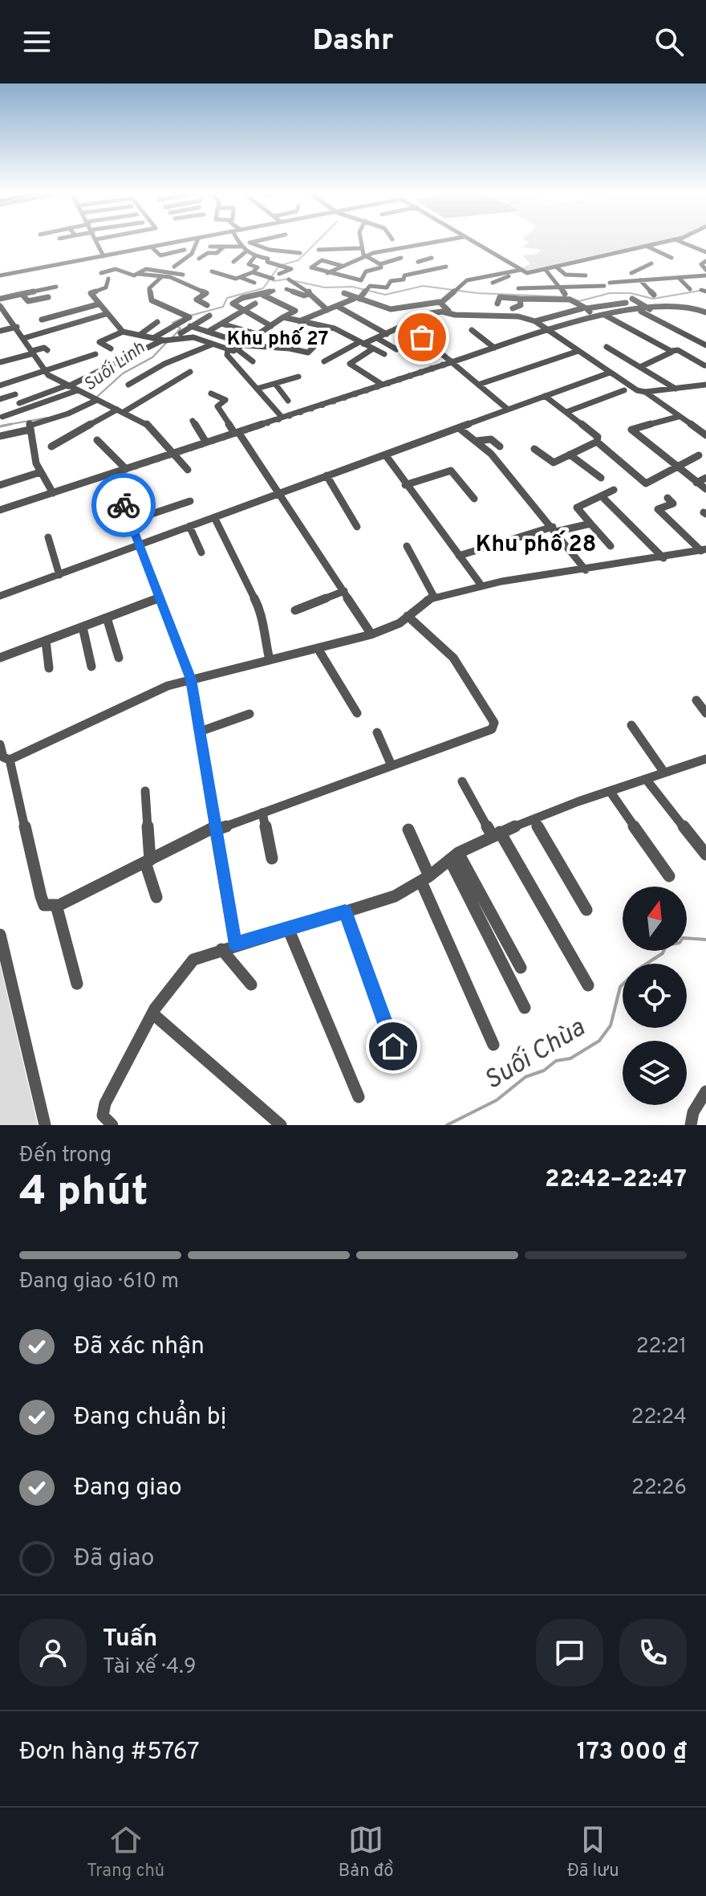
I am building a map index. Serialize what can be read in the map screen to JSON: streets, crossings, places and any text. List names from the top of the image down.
{
  "districts": ["Khu phố 27", "Khu phố 28"],
  "water": ["Suối Linh", "Suối Chùa"],
  "north": "top",
  "page": {
    "header": "Dashr",
    "heading": ["4 phút", "Đến trong", "22:42–22:47"],
    "panel": [
      "Tuấn",
      "Tài xế · 4.9",
      "Đơn hàng #5767",
      "173 000 ₫"
    ],
    "bar": "Đang giao · 610 m",
    "list": [
      ["Đã xác nhận", "22:21"],
      ["Đang chuẩn bị", "22:24"],
      ["Đang giao", "22:26"],
      "Đã giao"
    ],
    "tabs": ["Trang chủ", "Bản đồ", "Đã lưu"]
  }
}
